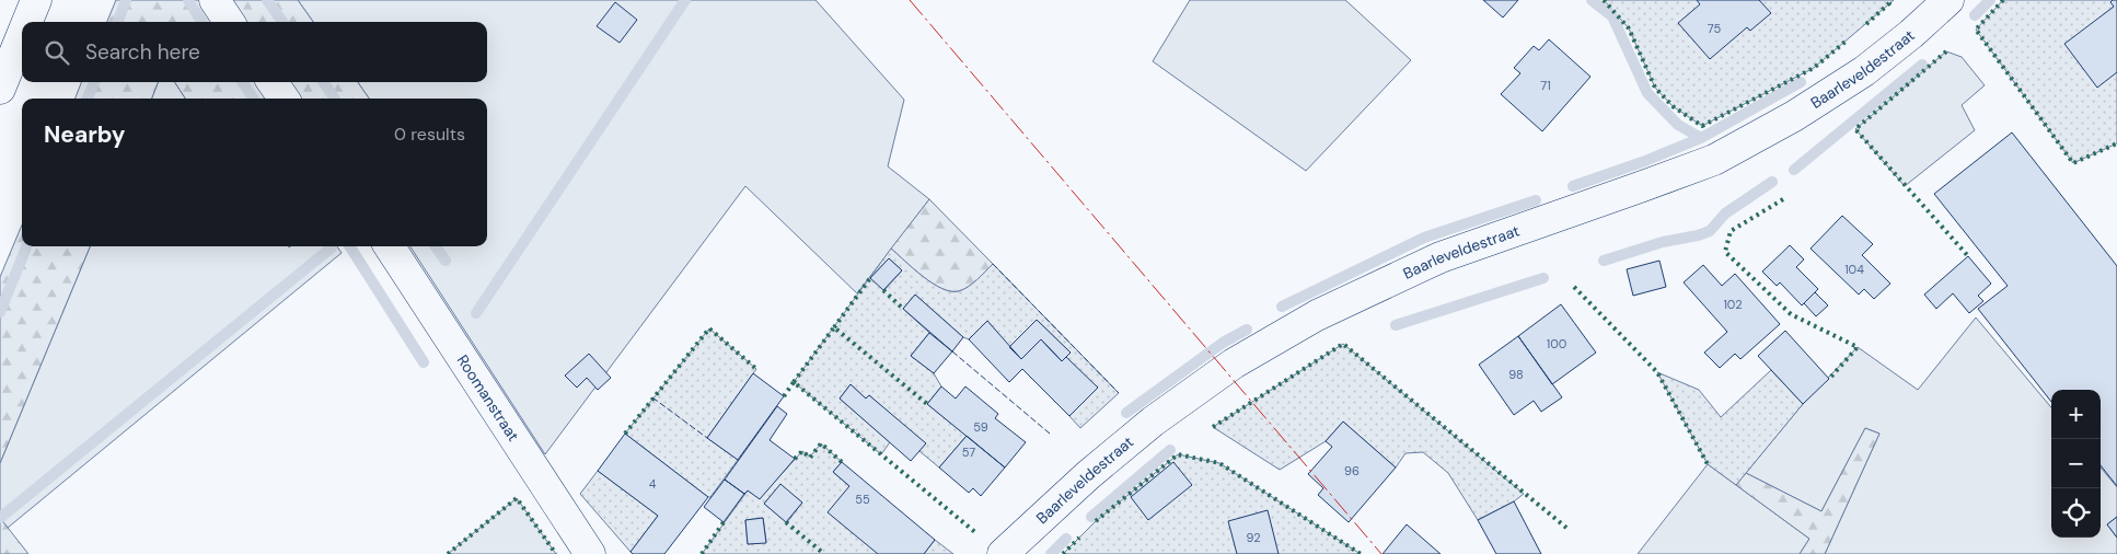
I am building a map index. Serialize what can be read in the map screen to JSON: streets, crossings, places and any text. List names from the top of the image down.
{
  "streets": {
    "main road": ["Baarleveldestraat", "Roomanstraat"]
  },
  "house_numbers": [
    "75",
    "71",
    "104",
    "102",
    "100",
    "98",
    "59",
    "57",
    "96",
    "4",
    "55",
    "92"
  ],
  "page": {
    "search": "Search here",
    "heading": ["Nearby", "0 results"],
    "map_buttons": ["+", "−"]
  }
}
